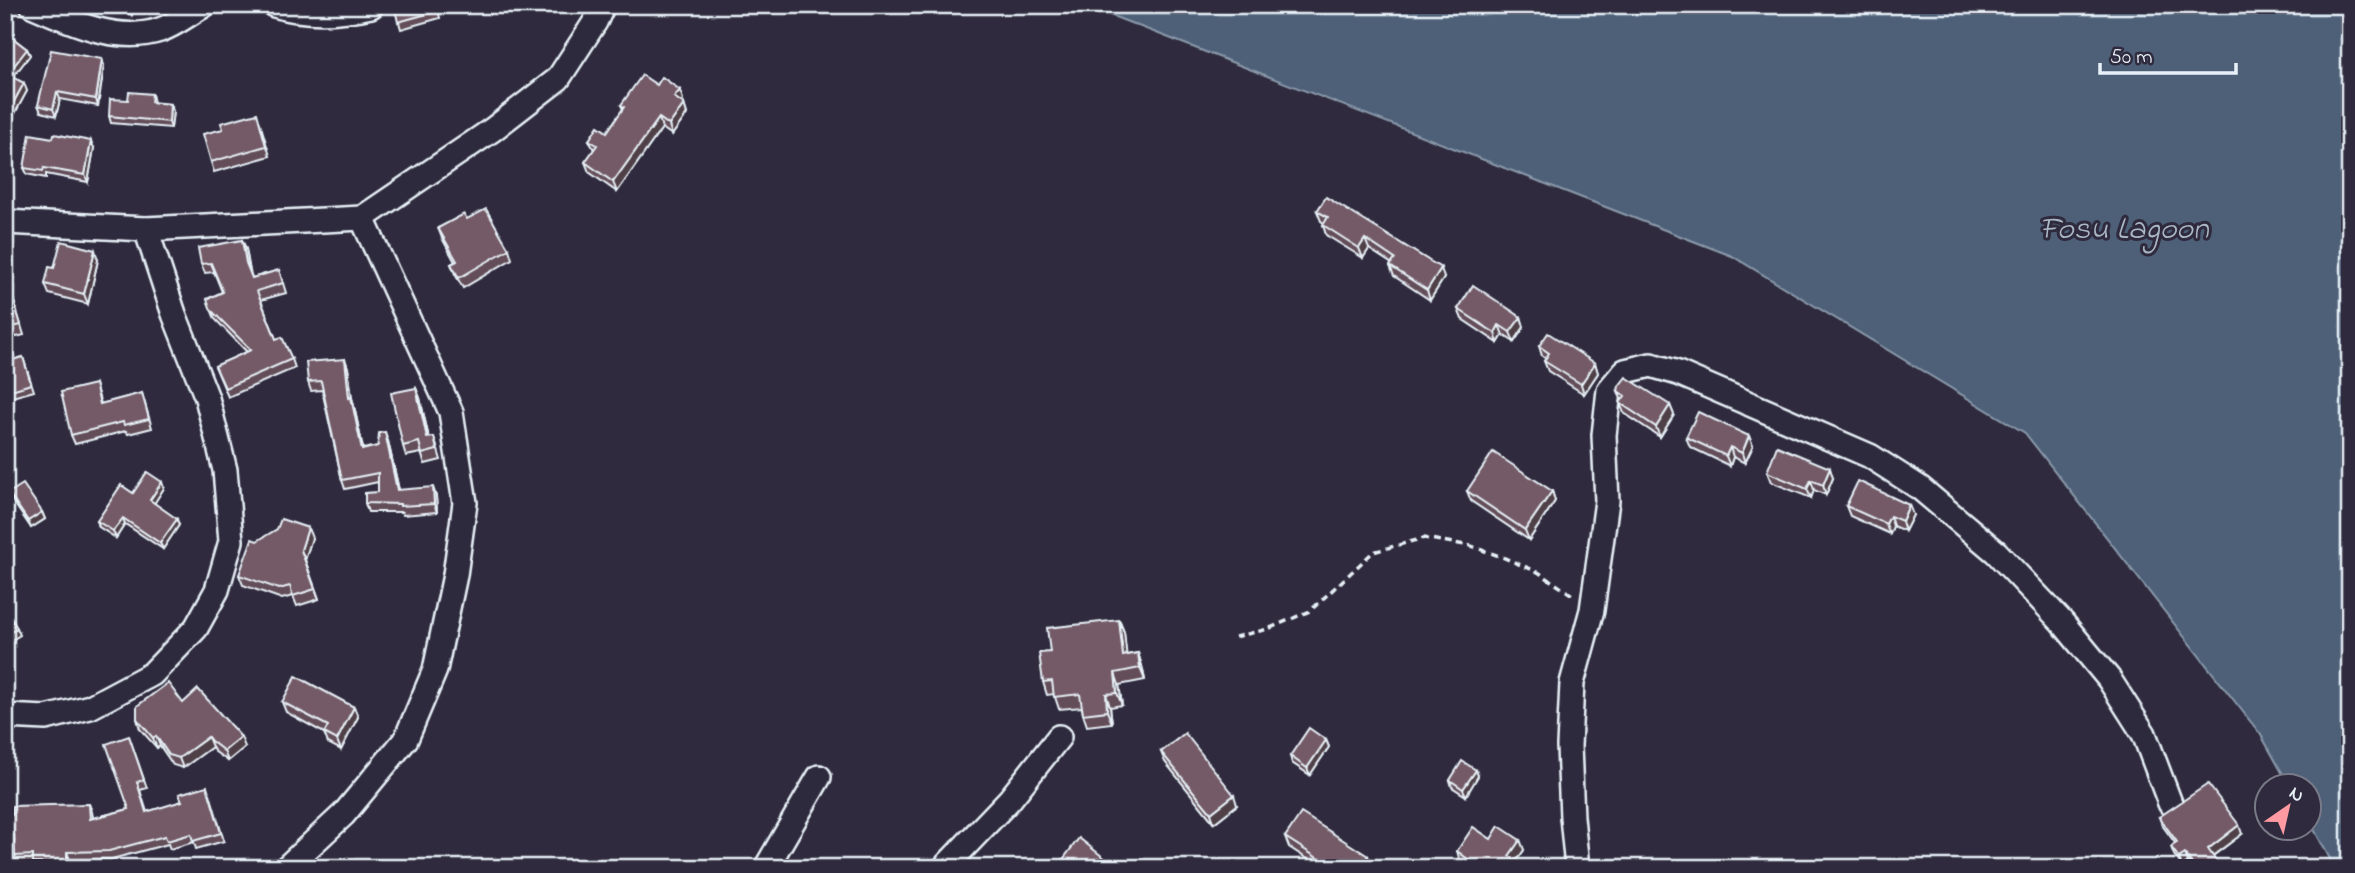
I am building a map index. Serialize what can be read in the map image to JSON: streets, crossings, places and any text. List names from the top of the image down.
{
  "water": ["Fosu Lagoon"],
  "scale_bar": "50 m",
  "north": "top right"
}
